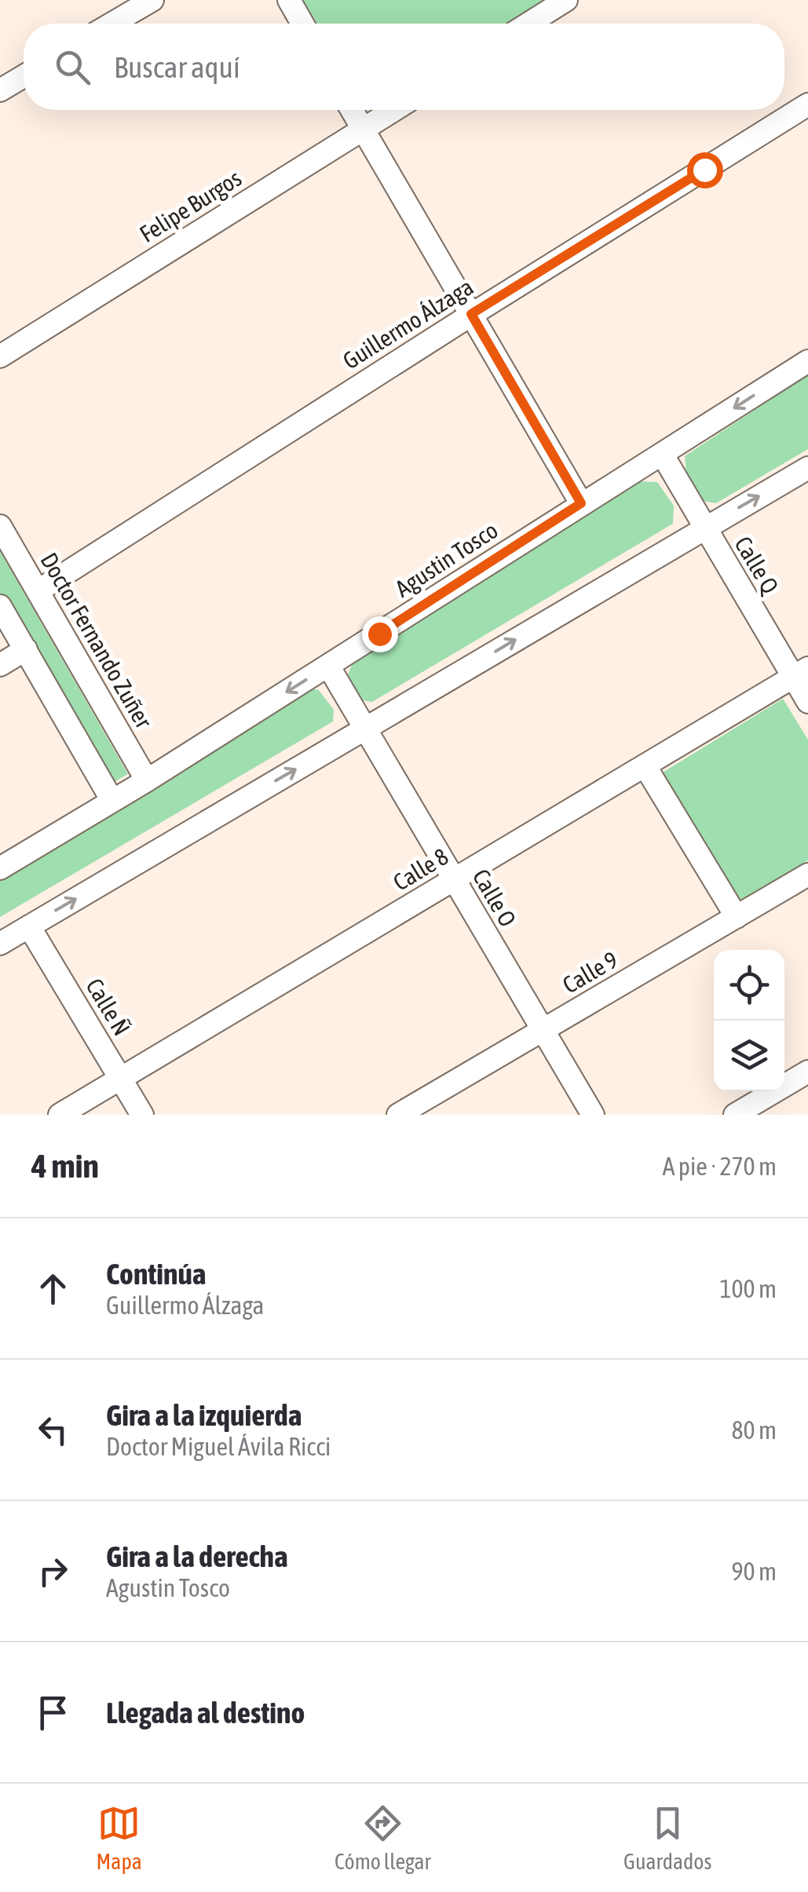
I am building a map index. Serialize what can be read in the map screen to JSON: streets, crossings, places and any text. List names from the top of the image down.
{
  "streets": {
    "street": [
      "Felipe Burgos",
      "Guillermo Álzaga",
      "Agustin Tosco",
      "Calle Q",
      "Doctor Fernando Zuñer",
      "Calle 8",
      "Calle O",
      "Calle 9",
      "Calle Ñ"
    ]
  },
  "crossings": [
    ["Guillermo Álzaga", "Doctor Fernando Zuñer"],
    ["Agustin Tosco", "Calle Q"],
    ["Agustin Tosco", "Doctor Fernando Zuñer"],
    ["Agustin Tosco", "Calle O"],
    ["Calle Q", "Calle 8"],
    ["Calle 8", "Calle O"],
    ["Calle 8", "Calle Ñ"],
    ["Calle O", "Calle 9"]
  ],
  "page": {
    "search": "Buscar aquí",
    "heading": ["4 min", "A pie · 270 m"],
    "list": [
      ["Continúa", "Guillermo Álzaga", "100 m"],
      ["Gira a la izquierda", "Doctor Miguel Ávila Ricci", "80 m"],
      ["Gira a la derecha", "Agustin Tosco", "90 m"],
      "Llegada al destino"
    ],
    "nav": ["Mapa", "Cómo llegar", "Guardados"]
  }
}
